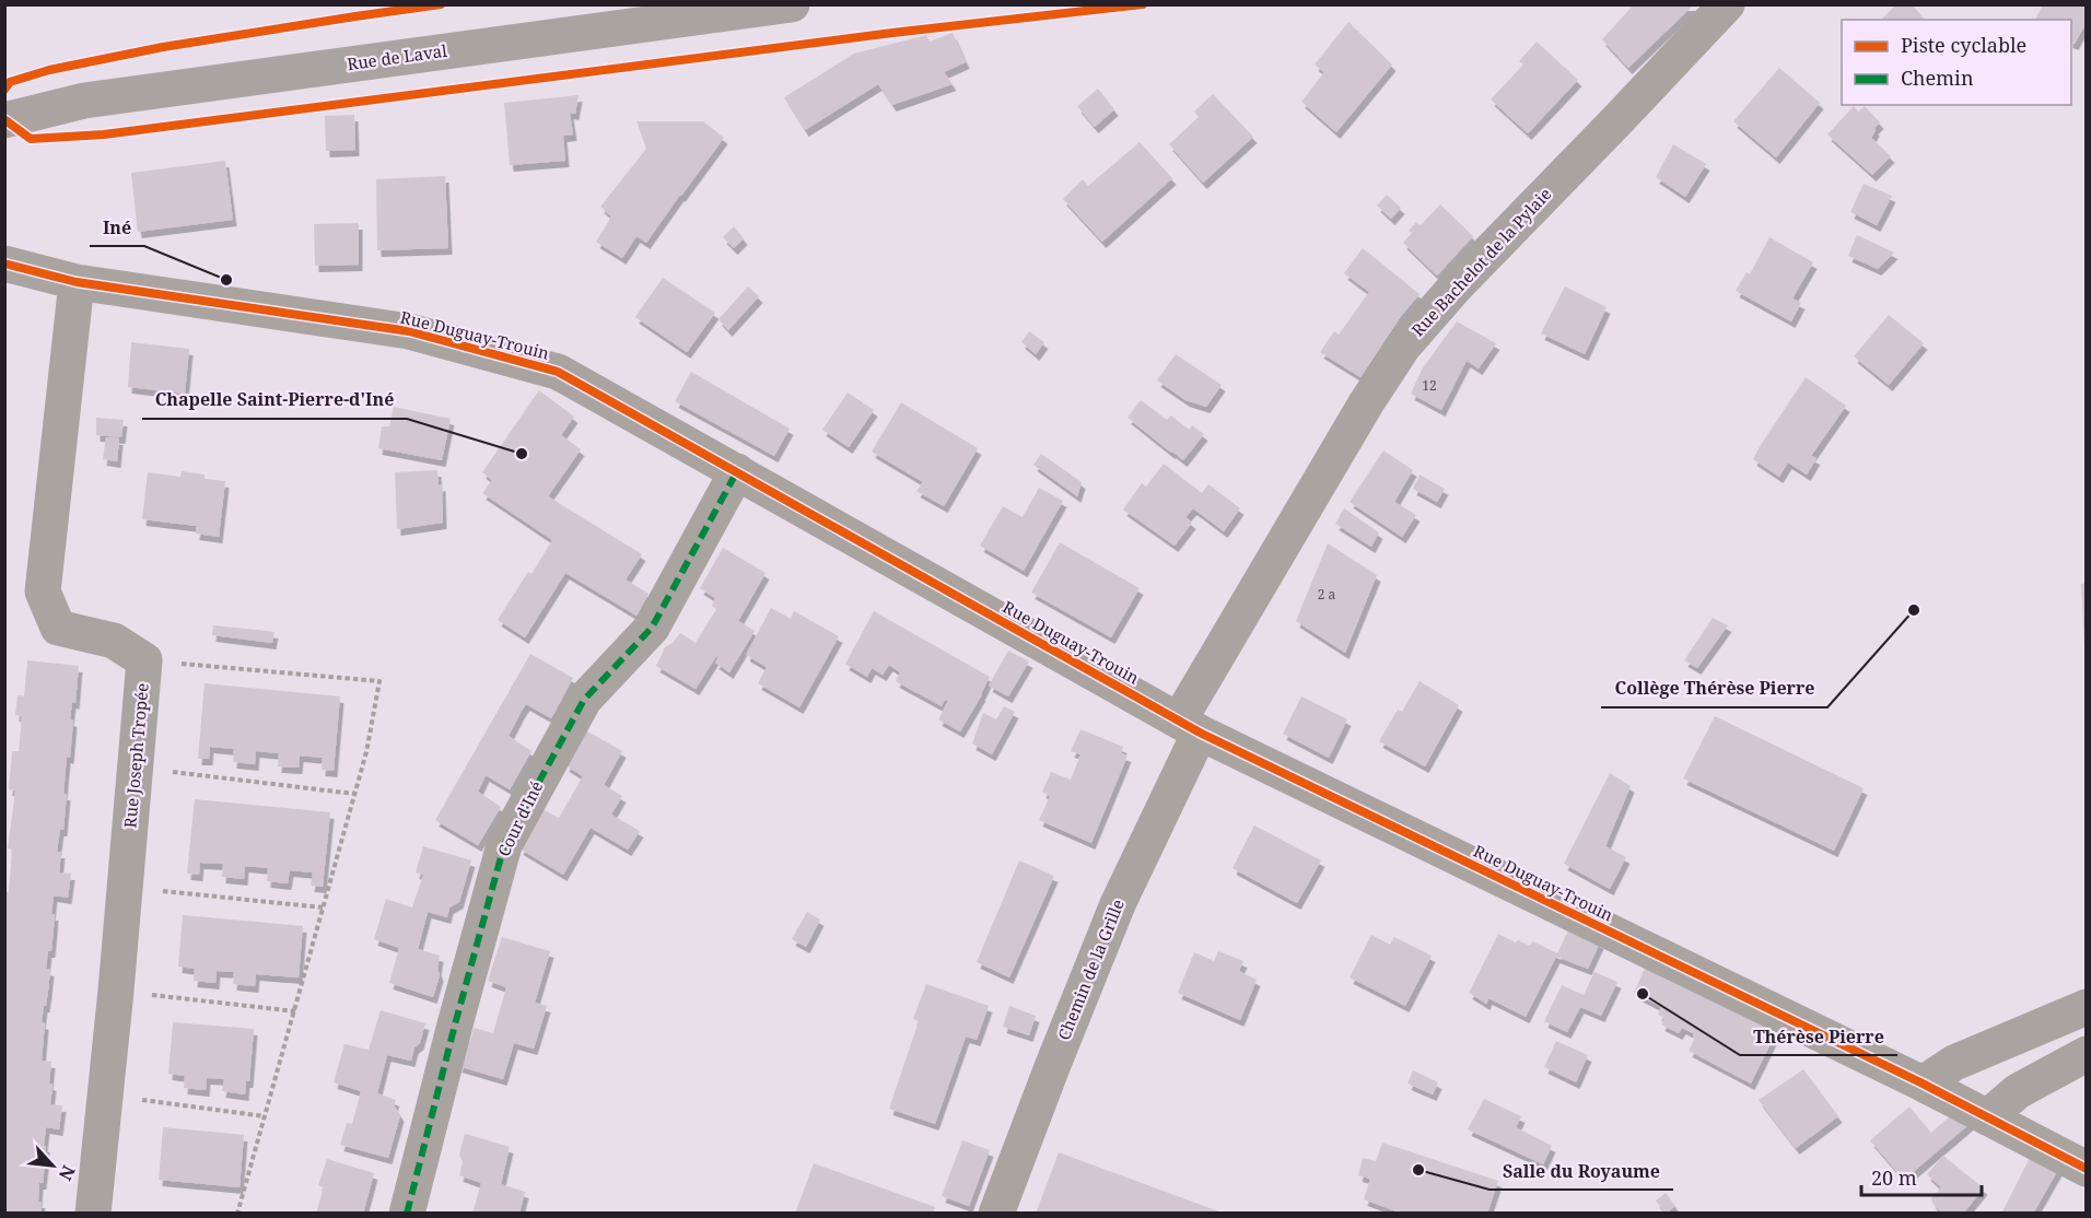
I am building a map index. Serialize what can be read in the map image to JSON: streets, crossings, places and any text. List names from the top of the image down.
{
  "streets": {
    "street": [
      "Rue de Laval",
      "Rue Bachelot de la Pylaie",
      "Rue Duguay-Trouin",
      "Rue Joseph Tropée",
      "Cour d'Iné",
      "Chemin de la Grille"
    ]
  },
  "crossings": [
    ["Rue Bachelot de la Pylaie", "Rue Duguay-Trouin"],
    ["Rue Bachelot de la Pylaie", "Chemin de la Grille"],
    ["Rue Duguay-Trouin", "Rue Joseph Tropée"],
    ["Rue Duguay-Trouin", "Cour d'Iné"],
    ["Rue Duguay-Trouin", "Chemin de la Grille"]
  ],
  "places": [
    "Iné",
    "Chapelle Saint-Pierre-d'Iné",
    "Collège Thérèse Pierre",
    "Thérèse Pierre",
    "Salle du Royaume"
  ],
  "house_numbers": ["12", "2 a"],
  "legend": ["Piste cyclable", "Chemin"],
  "scale_bar": "20 m",
  "north": "bottom right"
}
